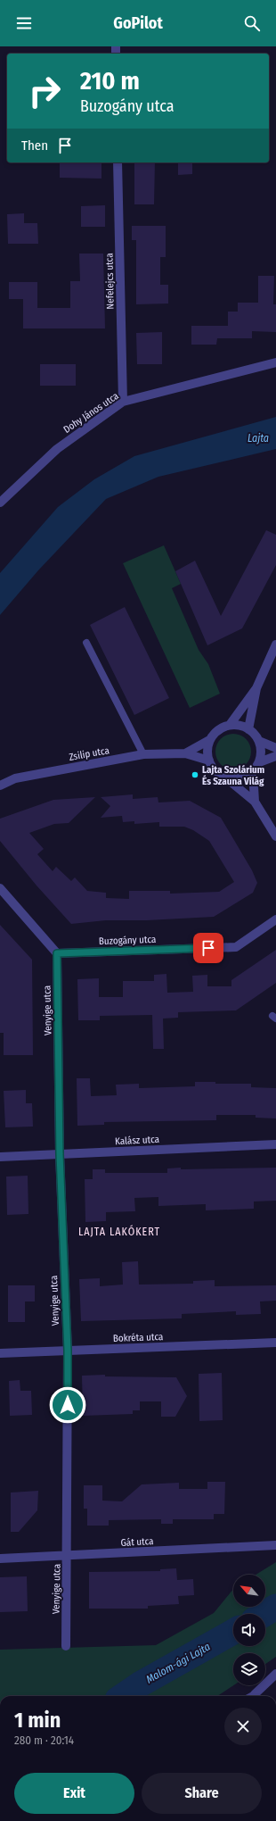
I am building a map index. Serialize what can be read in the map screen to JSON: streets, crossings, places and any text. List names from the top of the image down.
{
  "streets": {
    "street": [
      "Nefelejcs utca",
      "Dohy János utca",
      "Zsilip utca",
      "Buzogány utca",
      "Venyige utca",
      "Kalász utca",
      "Bokréta utca",
      "Gát utca"
    ]
  },
  "crossings": [
    ["Nefelejcs utca", "Dohy János utca"],
    ["Buzogány utca", "Venyige utca"],
    ["Venyige utca", "Kalász utca"],
    ["Venyige utca", "Bokréta utca"],
    ["Venyige utca", "Gát utca"]
  ],
  "districts": ["LAJTA LAKÓKERT"],
  "water": ["Lajta", "Malom-ági Lajta"],
  "places": ["Lajta Szolárium És Szauna Világ"],
  "north": "top left",
  "page": {
    "header": "GoPilot",
    "turn": ["210 m", "Buzogány utca"],
    "then": "Then",
    "heading": ["1 min", "280 m · 20:14"],
    "buttons": ["Exit", "Share"]
  }
}
